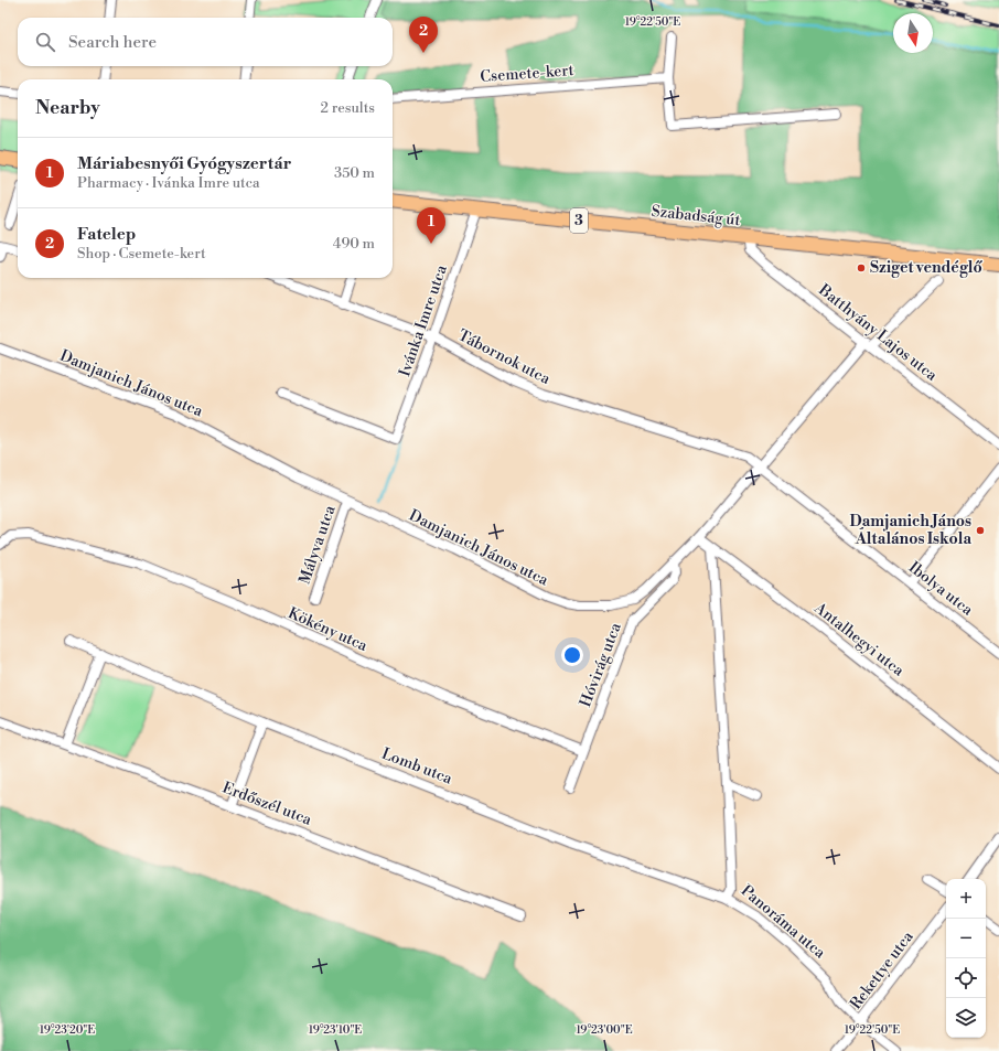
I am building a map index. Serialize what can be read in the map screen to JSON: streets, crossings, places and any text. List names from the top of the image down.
{
  "streets": {
    "main road": ["Szabadság út", "3"],
    "street": [
      "Csemete-kert",
      "Ivánka Imre utca",
      "Batthyány Lajos utca",
      "Tábornok utca",
      "Damjanich János utca",
      "Mályva utca",
      "Ibolya utca",
      "Kökény utca",
      "Antalhegyi utca",
      "Hóvirág utca",
      "Lomb utca",
      "Erdőszél utca",
      "Panoráma utca",
      "Rekettye utca"
    ]
  },
  "crossings": [
    ["Szabadság út", "Ivánka Imre utca"],
    ["Szabadság út", "Batthyány Lajos utca"],
    ["Ivánka Imre utca", "Tábornok utca"],
    ["Batthyány Lajos utca", "Damjanich János utca"],
    ["Tábornok utca", "Damjanich János utca"],
    ["Tábornok utca", "Ibolya utca"],
    ["Damjanich János utca", "Mályva utca"],
    ["Damjanich János utca", "Ibolya utca"],
    ["Damjanich János utca", "Antalhegyi utca"],
    ["Damjanich János utca", "Hóvirág utca"],
    ["Kökény utca", "Hóvirág utca"],
    ["Antalhegyi utca", "Panoráma utca"],
    ["Lomb utca", "Panoráma utca"],
    ["Panoráma utca", "Rekettye utca"]
  ],
  "places": ["Sziget vendéglő", "Damjanich János Általános Iskola"],
  "north": "bottom",
  "page": {
    "pins": ["2", "1"],
    "search": "Search here",
    "heading": ["Nearby", "2 results"],
    "list": [
      {
        "mark": "1",
        "name": "Máriabesnyői Gyógyszertár",
        "note": "Pharmacy · Ivánka Imre utca",
        "value": "350 m"
      },
      {
        "mark": "2",
        "name": "Fatelep",
        "note": "Shop · Csemete-kert",
        "value": "490 m"
      }
    ],
    "map_buttons": ["+", "−"]
  },
  "coordinates": [
    "19°22'50\"E",
    "19°23'20\"E",
    "19°23'10\"E",
    "19°23'00\"E"
  ]
}
